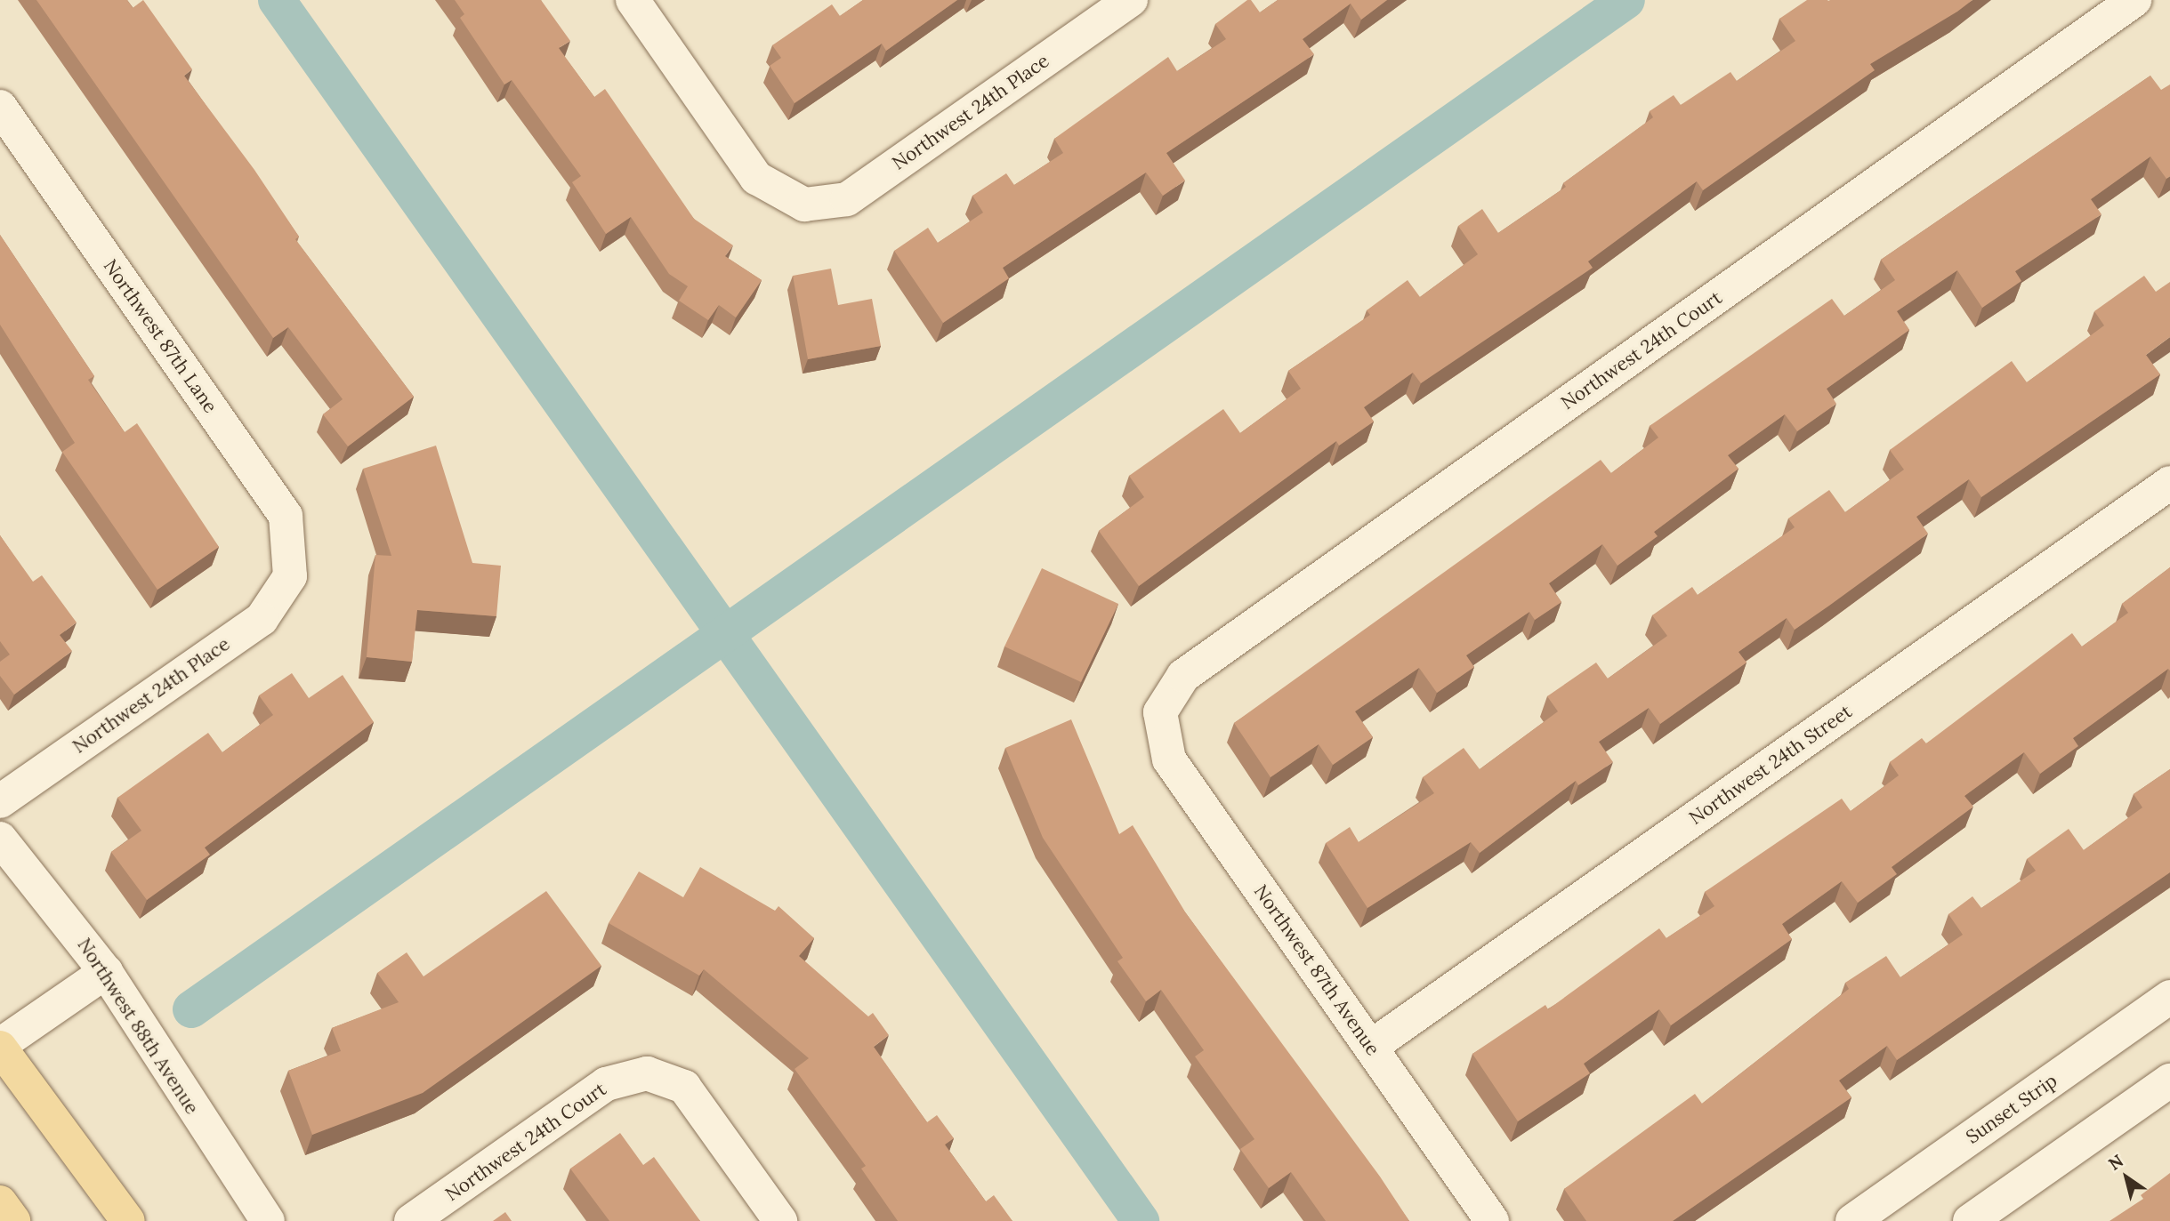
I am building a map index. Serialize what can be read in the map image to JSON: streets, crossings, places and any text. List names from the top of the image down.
{
  "streets": {
    "street": [
      "Northwest 24th Place",
      "Northwest 87th Lane",
      "Northwest 24th Court",
      "Northwest 24th Street",
      "Northwest 87th Avenue",
      "Northwest 88th Avenue",
      "Sunset Strip"
    ]
  },
  "crossings": [
    ["Northwest 24th Place", "Northwest 87th Lane"],
    ["Northwest 24th Court", "Northwest 87th Avenue"],
    ["Northwest 24th Street", "Northwest 87th Avenue"]
  ],
  "north": "top left"
}
